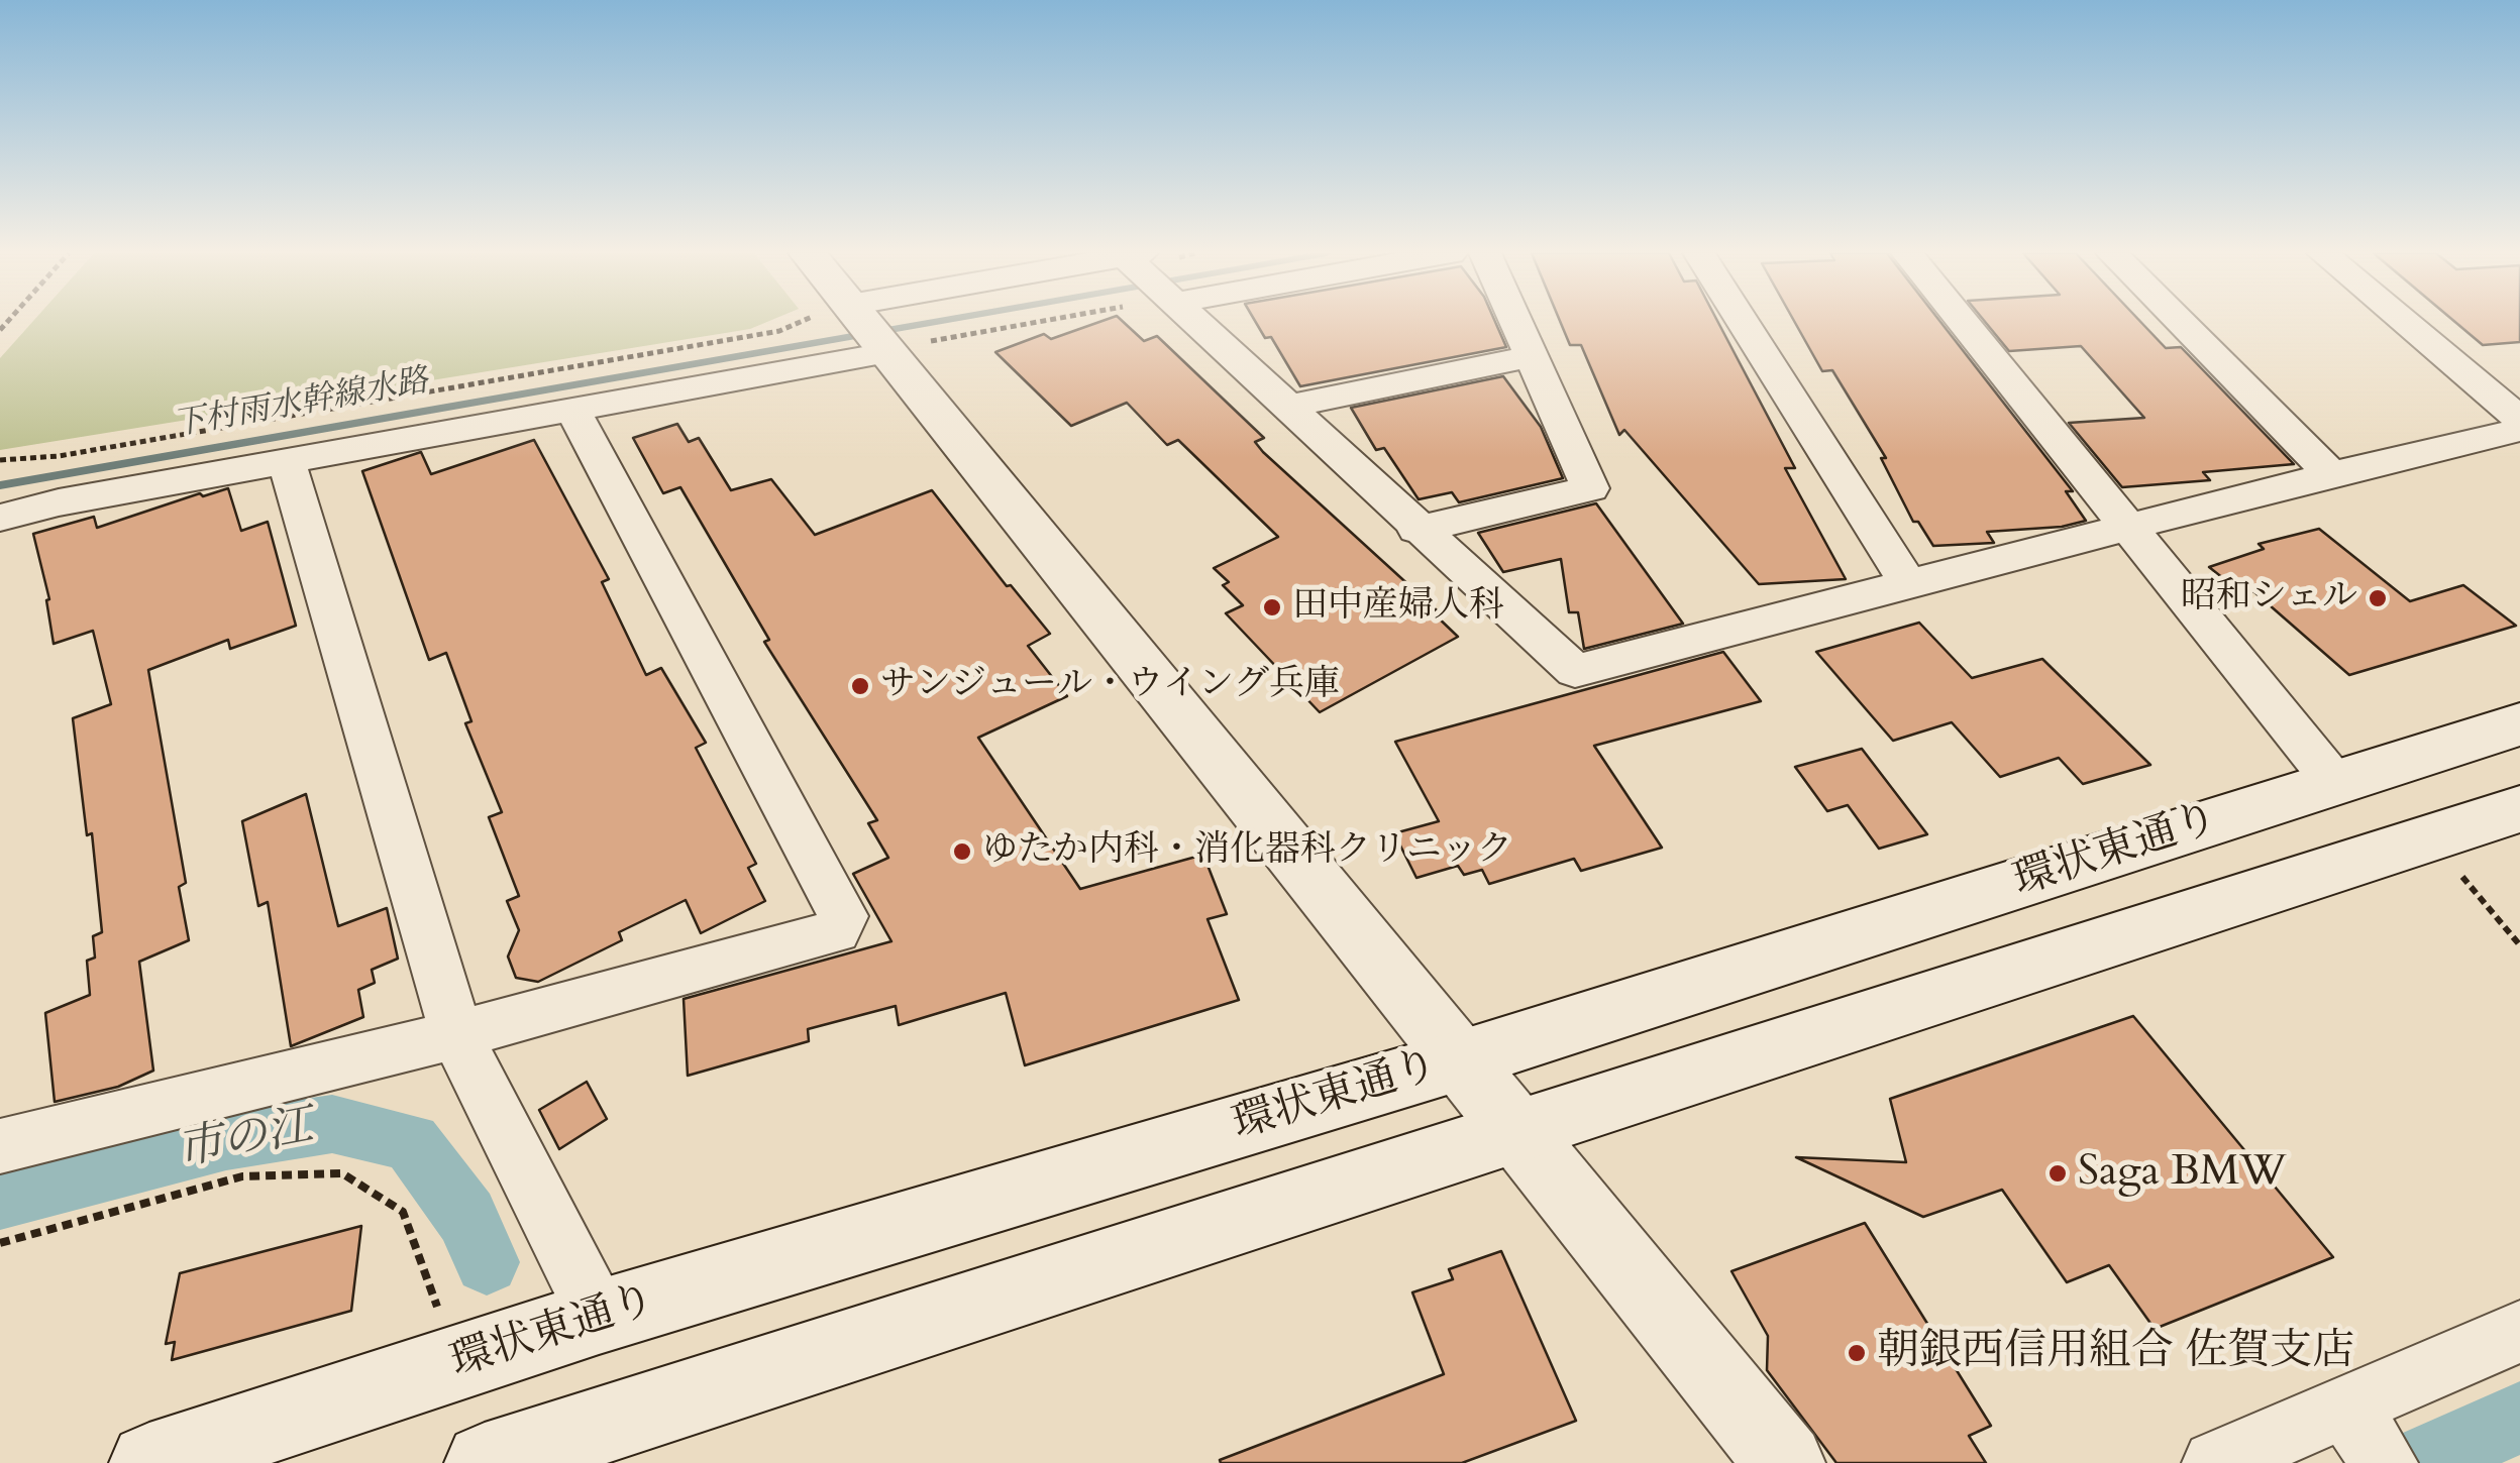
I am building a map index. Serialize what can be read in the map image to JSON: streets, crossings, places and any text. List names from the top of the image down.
{
  "streets": {
    "main road": ["環状東通り"]
  },
  "water": ["下村雨水幹線水路", "市の江"],
  "places": [
    "昭和シェル",
    "田中産婦人科",
    "サンジュール・ウイング兵庫",
    "ゆたか内科・消化器科クリニック",
    "Saga BMW",
    "朝銀西信用組合 佐賀支店"
  ]
}
